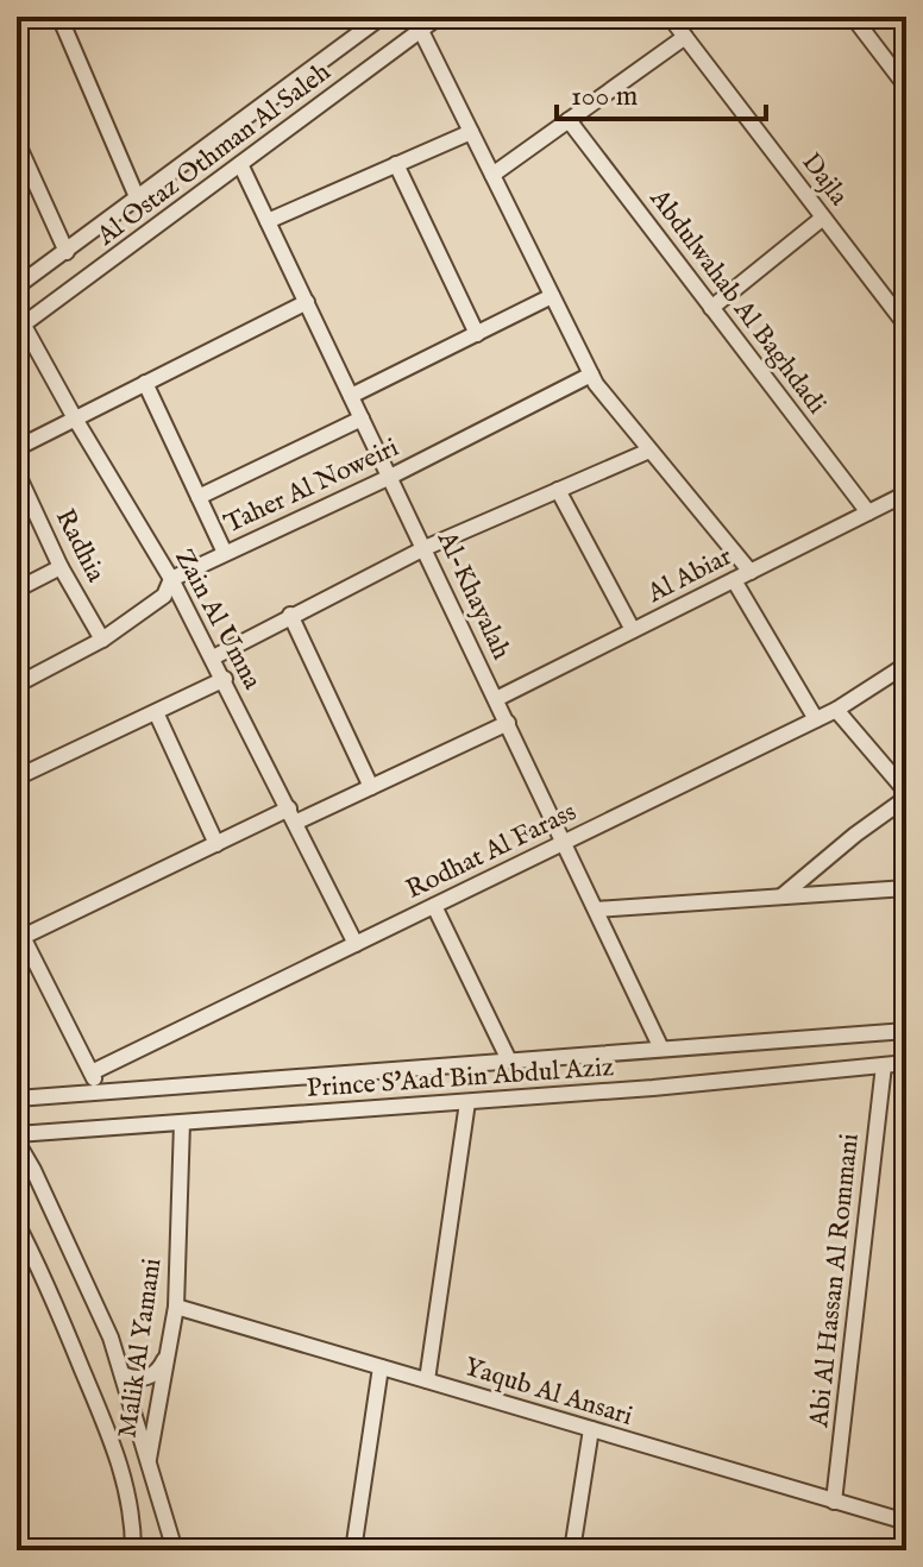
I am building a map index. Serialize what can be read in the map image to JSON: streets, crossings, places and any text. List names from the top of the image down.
{
  "streets": {
    "street": [
      "Al Ostaz Othman Al Saleh",
      "Dajla",
      "Abdulwahab Al Baghdadi",
      "Taher Al Noweiri",
      "Radhia",
      "Al Abiar",
      "Al-Khayalah",
      "Zain Al Umna",
      "Rodhat Al Farass",
      "Prince S'Aad Bin Abdul Aziz",
      "Abi Al Hassan Al Rommani",
      "Malik Al Yamani",
      "Yaqub Al Ansari"
    ]
  },
  "crossings": [
    ["Al Ostaz Othman Al Saleh", "Al-Khayalah"],
    ["Al Ostaz Othman Al Saleh", "Zain Al Umna"],
    ["Abdulwahab Al Baghdadi", "Al Abiar"],
    ["Taher Al Noweiri", "Radhia"],
    ["Taher Al Noweiri", "Al-Khayalah"],
    ["Taher Al Noweiri", "Zain Al Umna"],
    ["Al Abiar", "Al-Khayalah"],
    ["Al-Khayalah", "Rodhat Al Farass"],
    ["Al-Khayalah", "Prince S'Aad Bin Abdul Aziz"],
    ["Zain Al Umna", "Rodhat Al Farass"],
    ["Prince S'Aad Bin Abdul Aziz", "Abi Al Hassan Al Rommani"],
    ["Prince S'Aad Bin Abdul Aziz", "Malik Al Yamani"],
    ["Abi Al Hassan Al Rommani", "Yaqub Al Ansari"],
    ["Malik Al Yamani", "Yaqub Al Ansari"]
  ],
  "scale_bar": "100 m"
}
